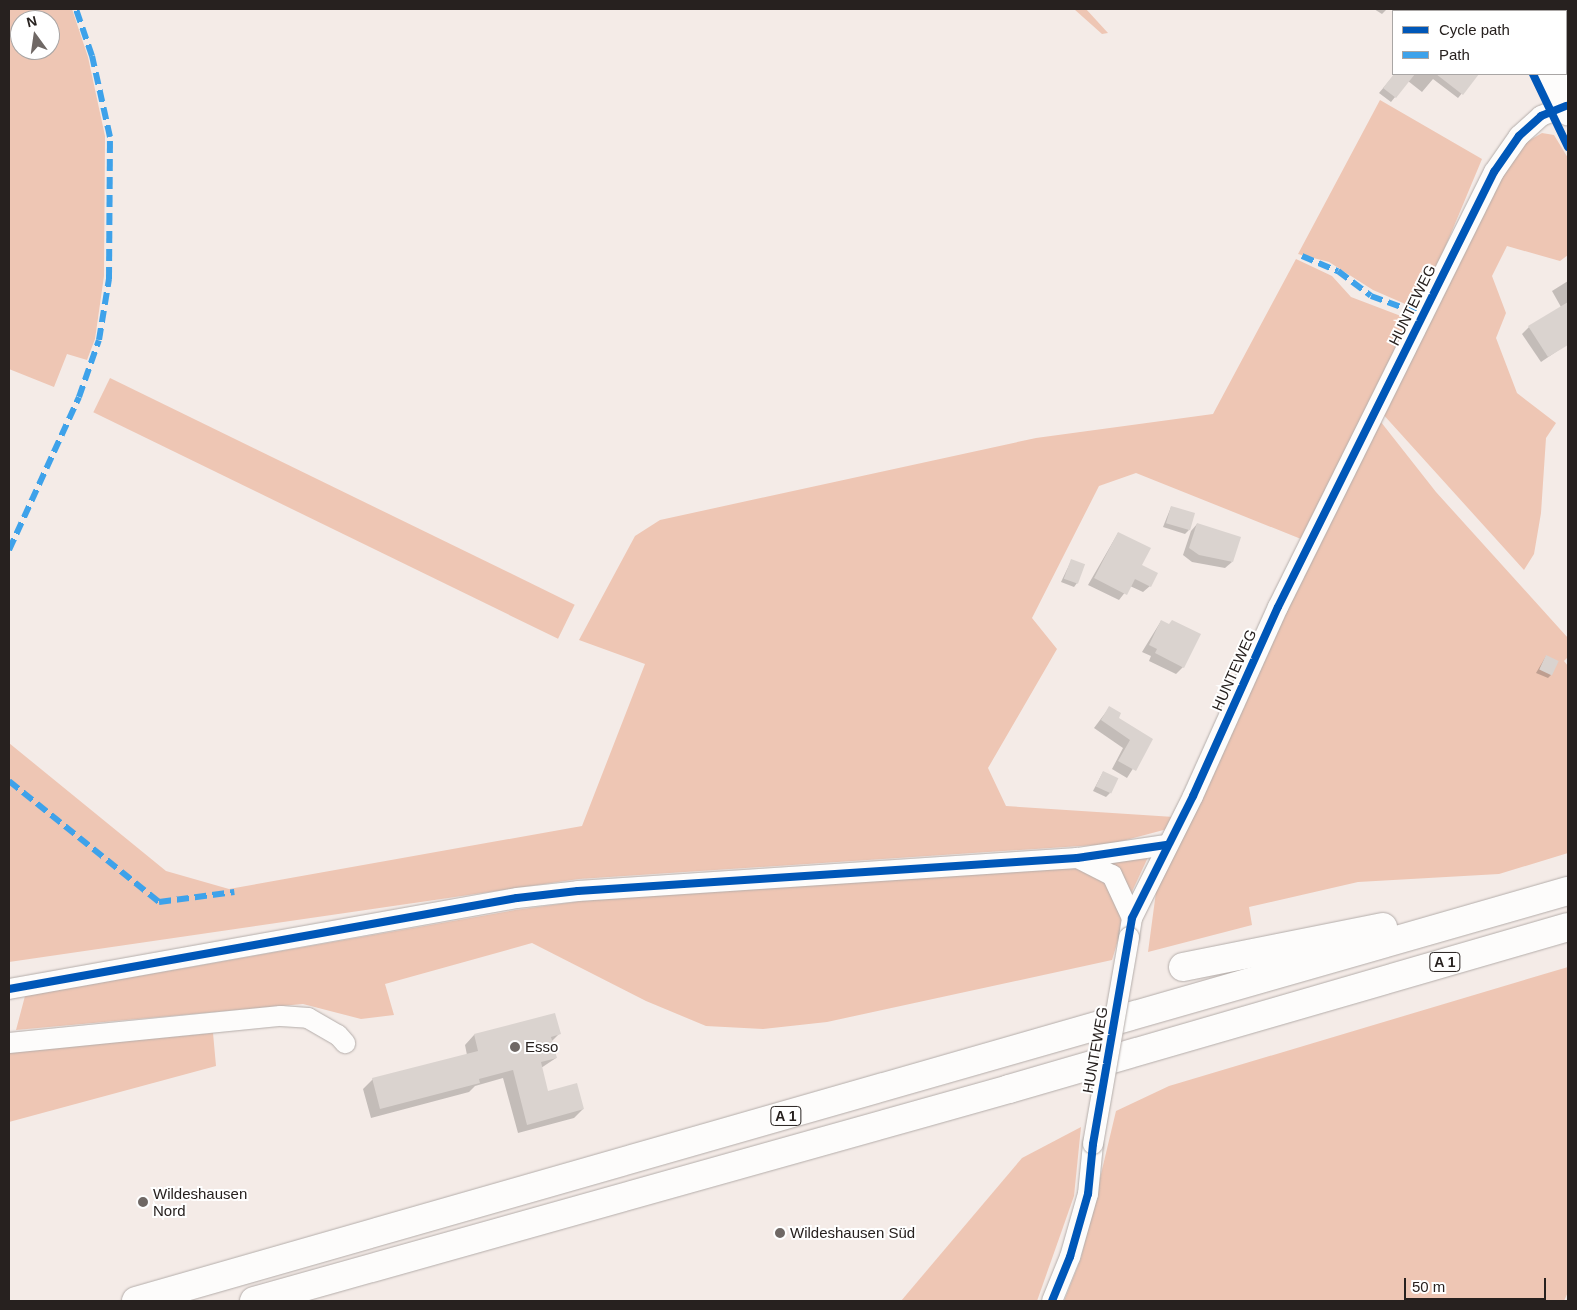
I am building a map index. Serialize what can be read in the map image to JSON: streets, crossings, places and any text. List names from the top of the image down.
{
  "streets": {
    "main road": ["A 1"],
    "street": ["HUNTEWEG"]
  },
  "places": ["Esso", "Wildeshausen Nord", "Wildeshausen Süd"],
  "legend": ["Cycle path", "Path"],
  "scale_bar": "50 m",
  "north": "top"
}
